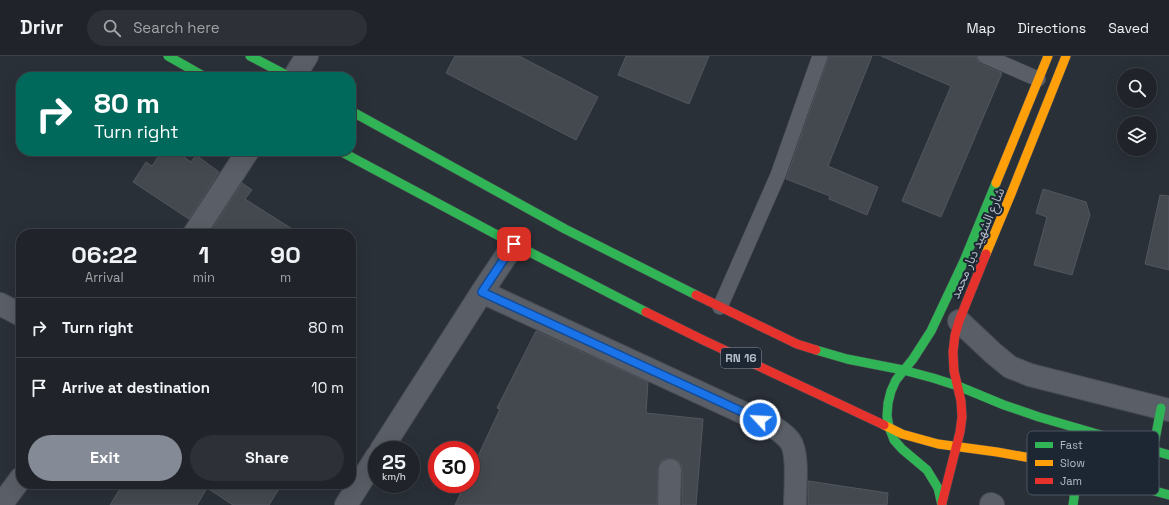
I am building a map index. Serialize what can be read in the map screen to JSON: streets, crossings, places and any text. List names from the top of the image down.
{
  "streets": {
    "main road": ["شارع الشهيد دبار محمد", "RN 16"]
  },
  "crossings": [
    ["شارع الشهيد دبار محمد", "RN 16"]
  ],
  "legend": ["Fast", "Slow", "Jam"],
  "page": {
    "header": "Drivr",
    "search": "Search here",
    "nav": ["Map", "Directions", "Saved"],
    "turn": ["80 m", "Turn right"],
    "eta": [
      "06:22",
      "Arrival",
      "1",
      "min",
      "90",
      "m"
    ],
    "list": [
      {
        "name": "Turn right",
        "value": "80 m"
      },
      {
        "name": "Arrive at destination",
        "value": "10 m"
      }
    ],
    "buttons": ["Exit", "Share"],
    "speed": "25 km/h",
    "limit": "30"
  }
}
